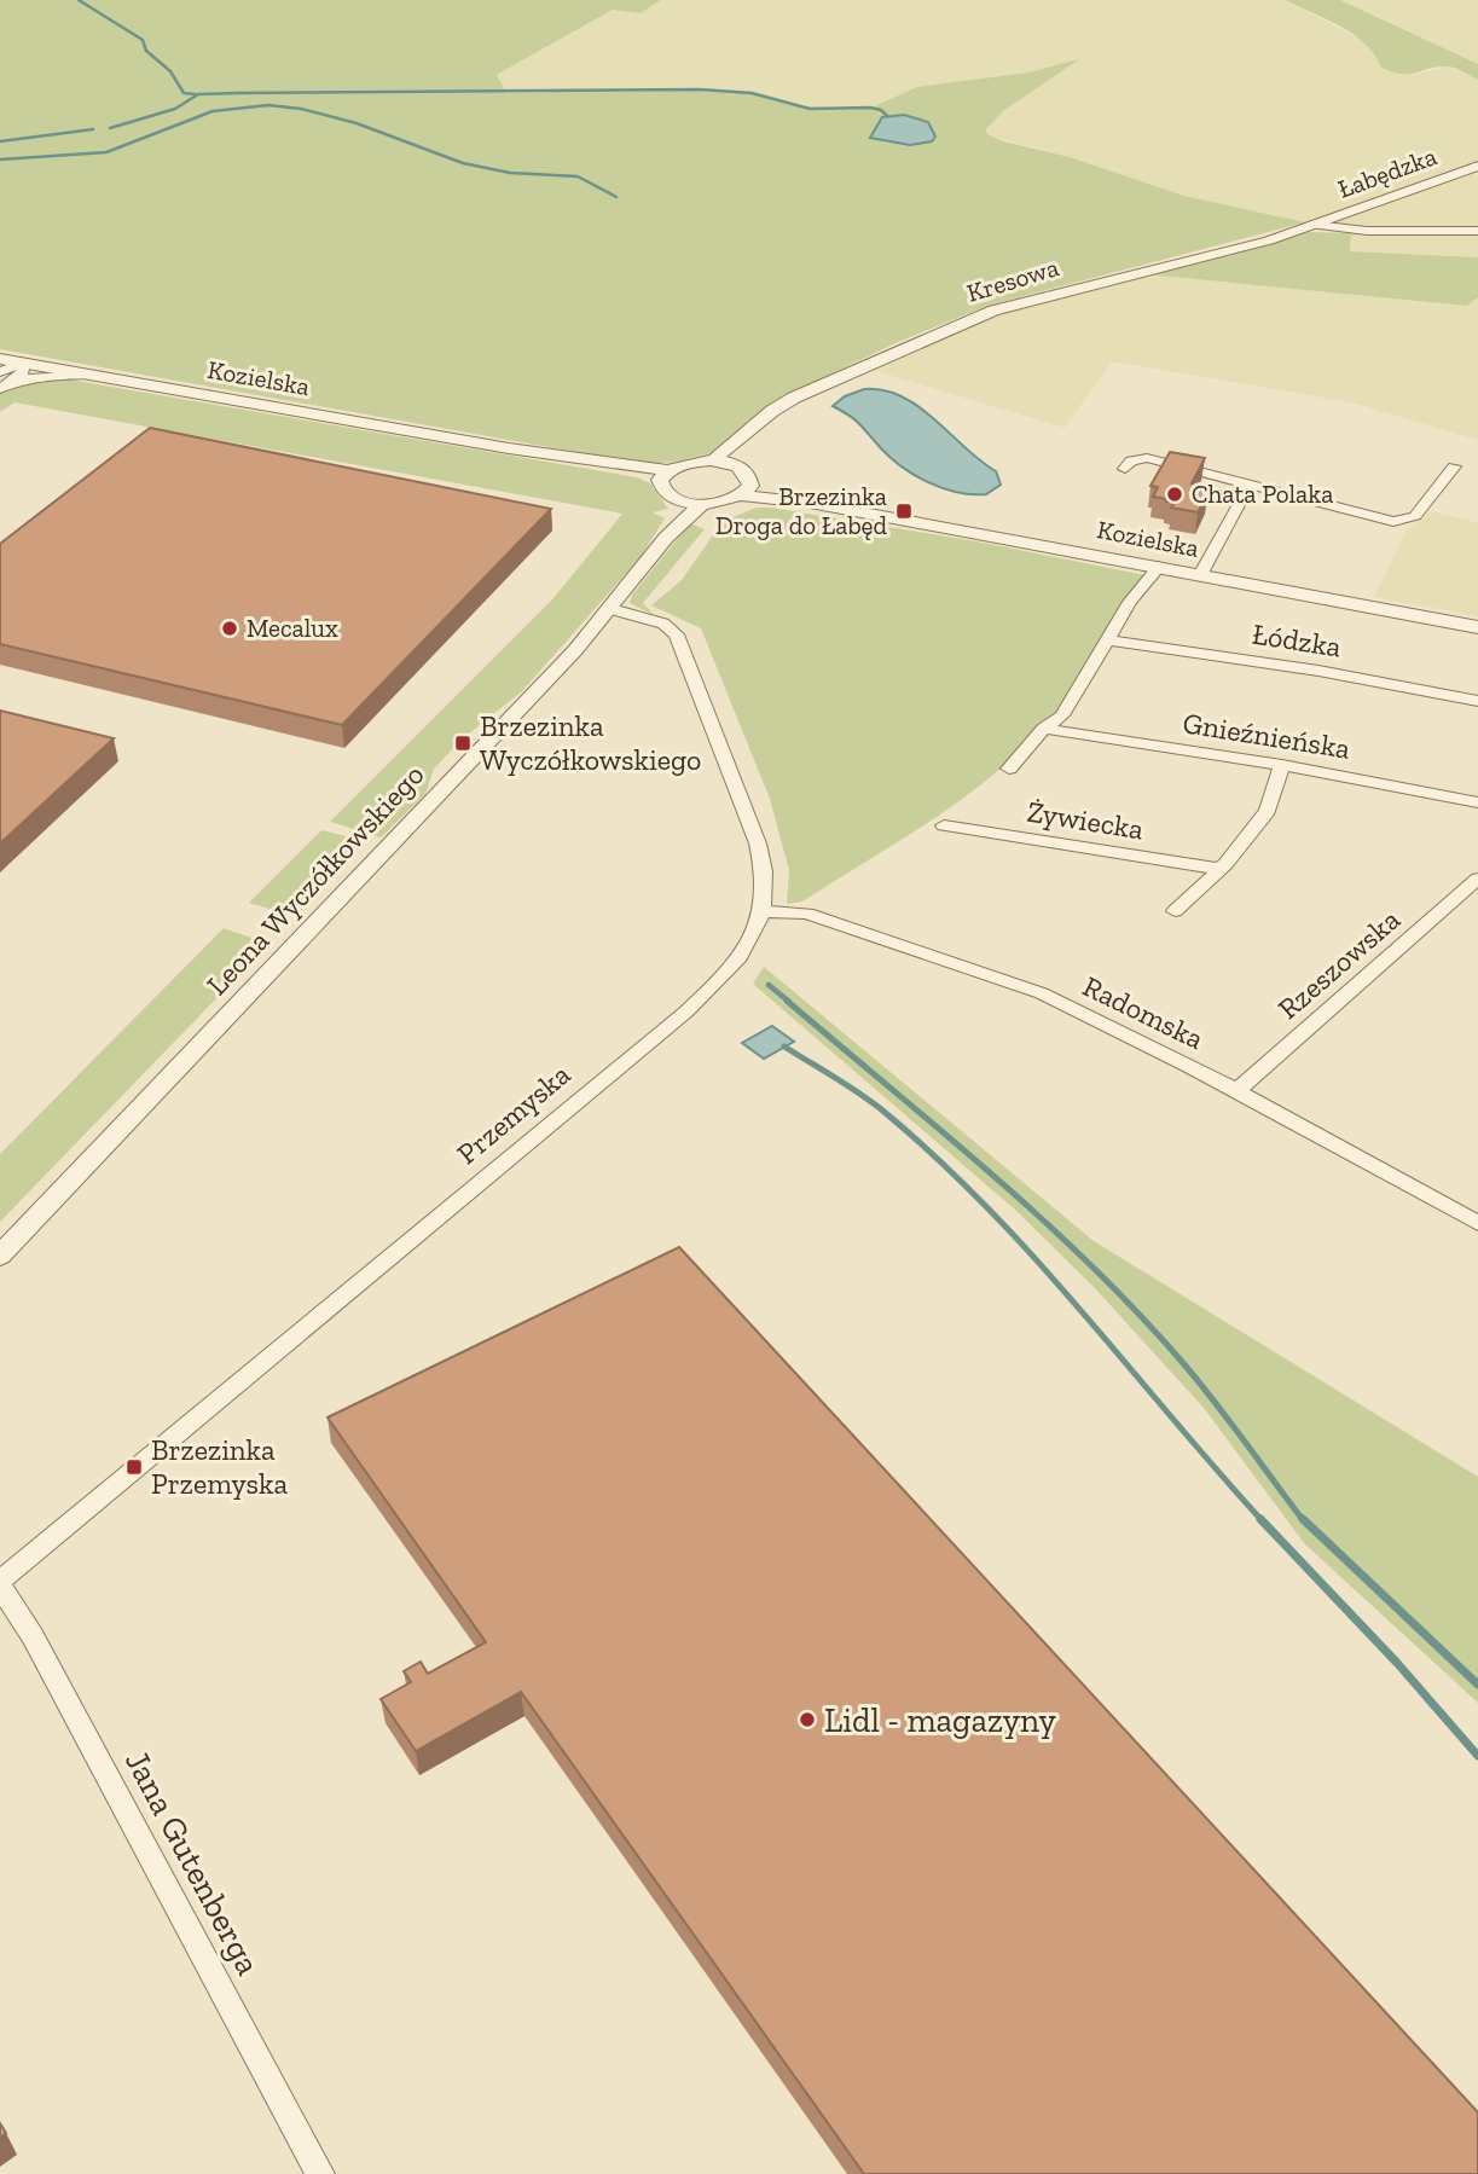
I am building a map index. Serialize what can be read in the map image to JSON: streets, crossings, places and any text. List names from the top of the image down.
{
  "streets": {
    "street": [
      "Łabędzka",
      "Kresowa",
      "Kozielska",
      "Łódzka",
      "Gnieźnieńska",
      "Żywiecka",
      "Leona Wyczółkowskiego",
      "Rzeszowska",
      "Radomska",
      "Przemyska",
      "Jana Gutenberga"
    ]
  },
  "crossings": [
    ["Łabędzka", "Kresowa"],
    ["Kozielska", "Leona Wyczółkowskiego"],
    ["Leona Wyczółkowskiego", "Przemyska"],
    ["Rzeszowska", "Radomska"],
    ["Radomska", "Przemyska"],
    ["Przemyska", "Jana Gutenberga"]
  ],
  "places": {
    "other": ["Chata Polaka", "Mecalux", "Lidl - magazyny"],
    "transit": ["Brzezinka Droga do Łabęd", "Brzezinka Wyczółkowskiego", "Brzezinka Przemyska"]
  }
}
